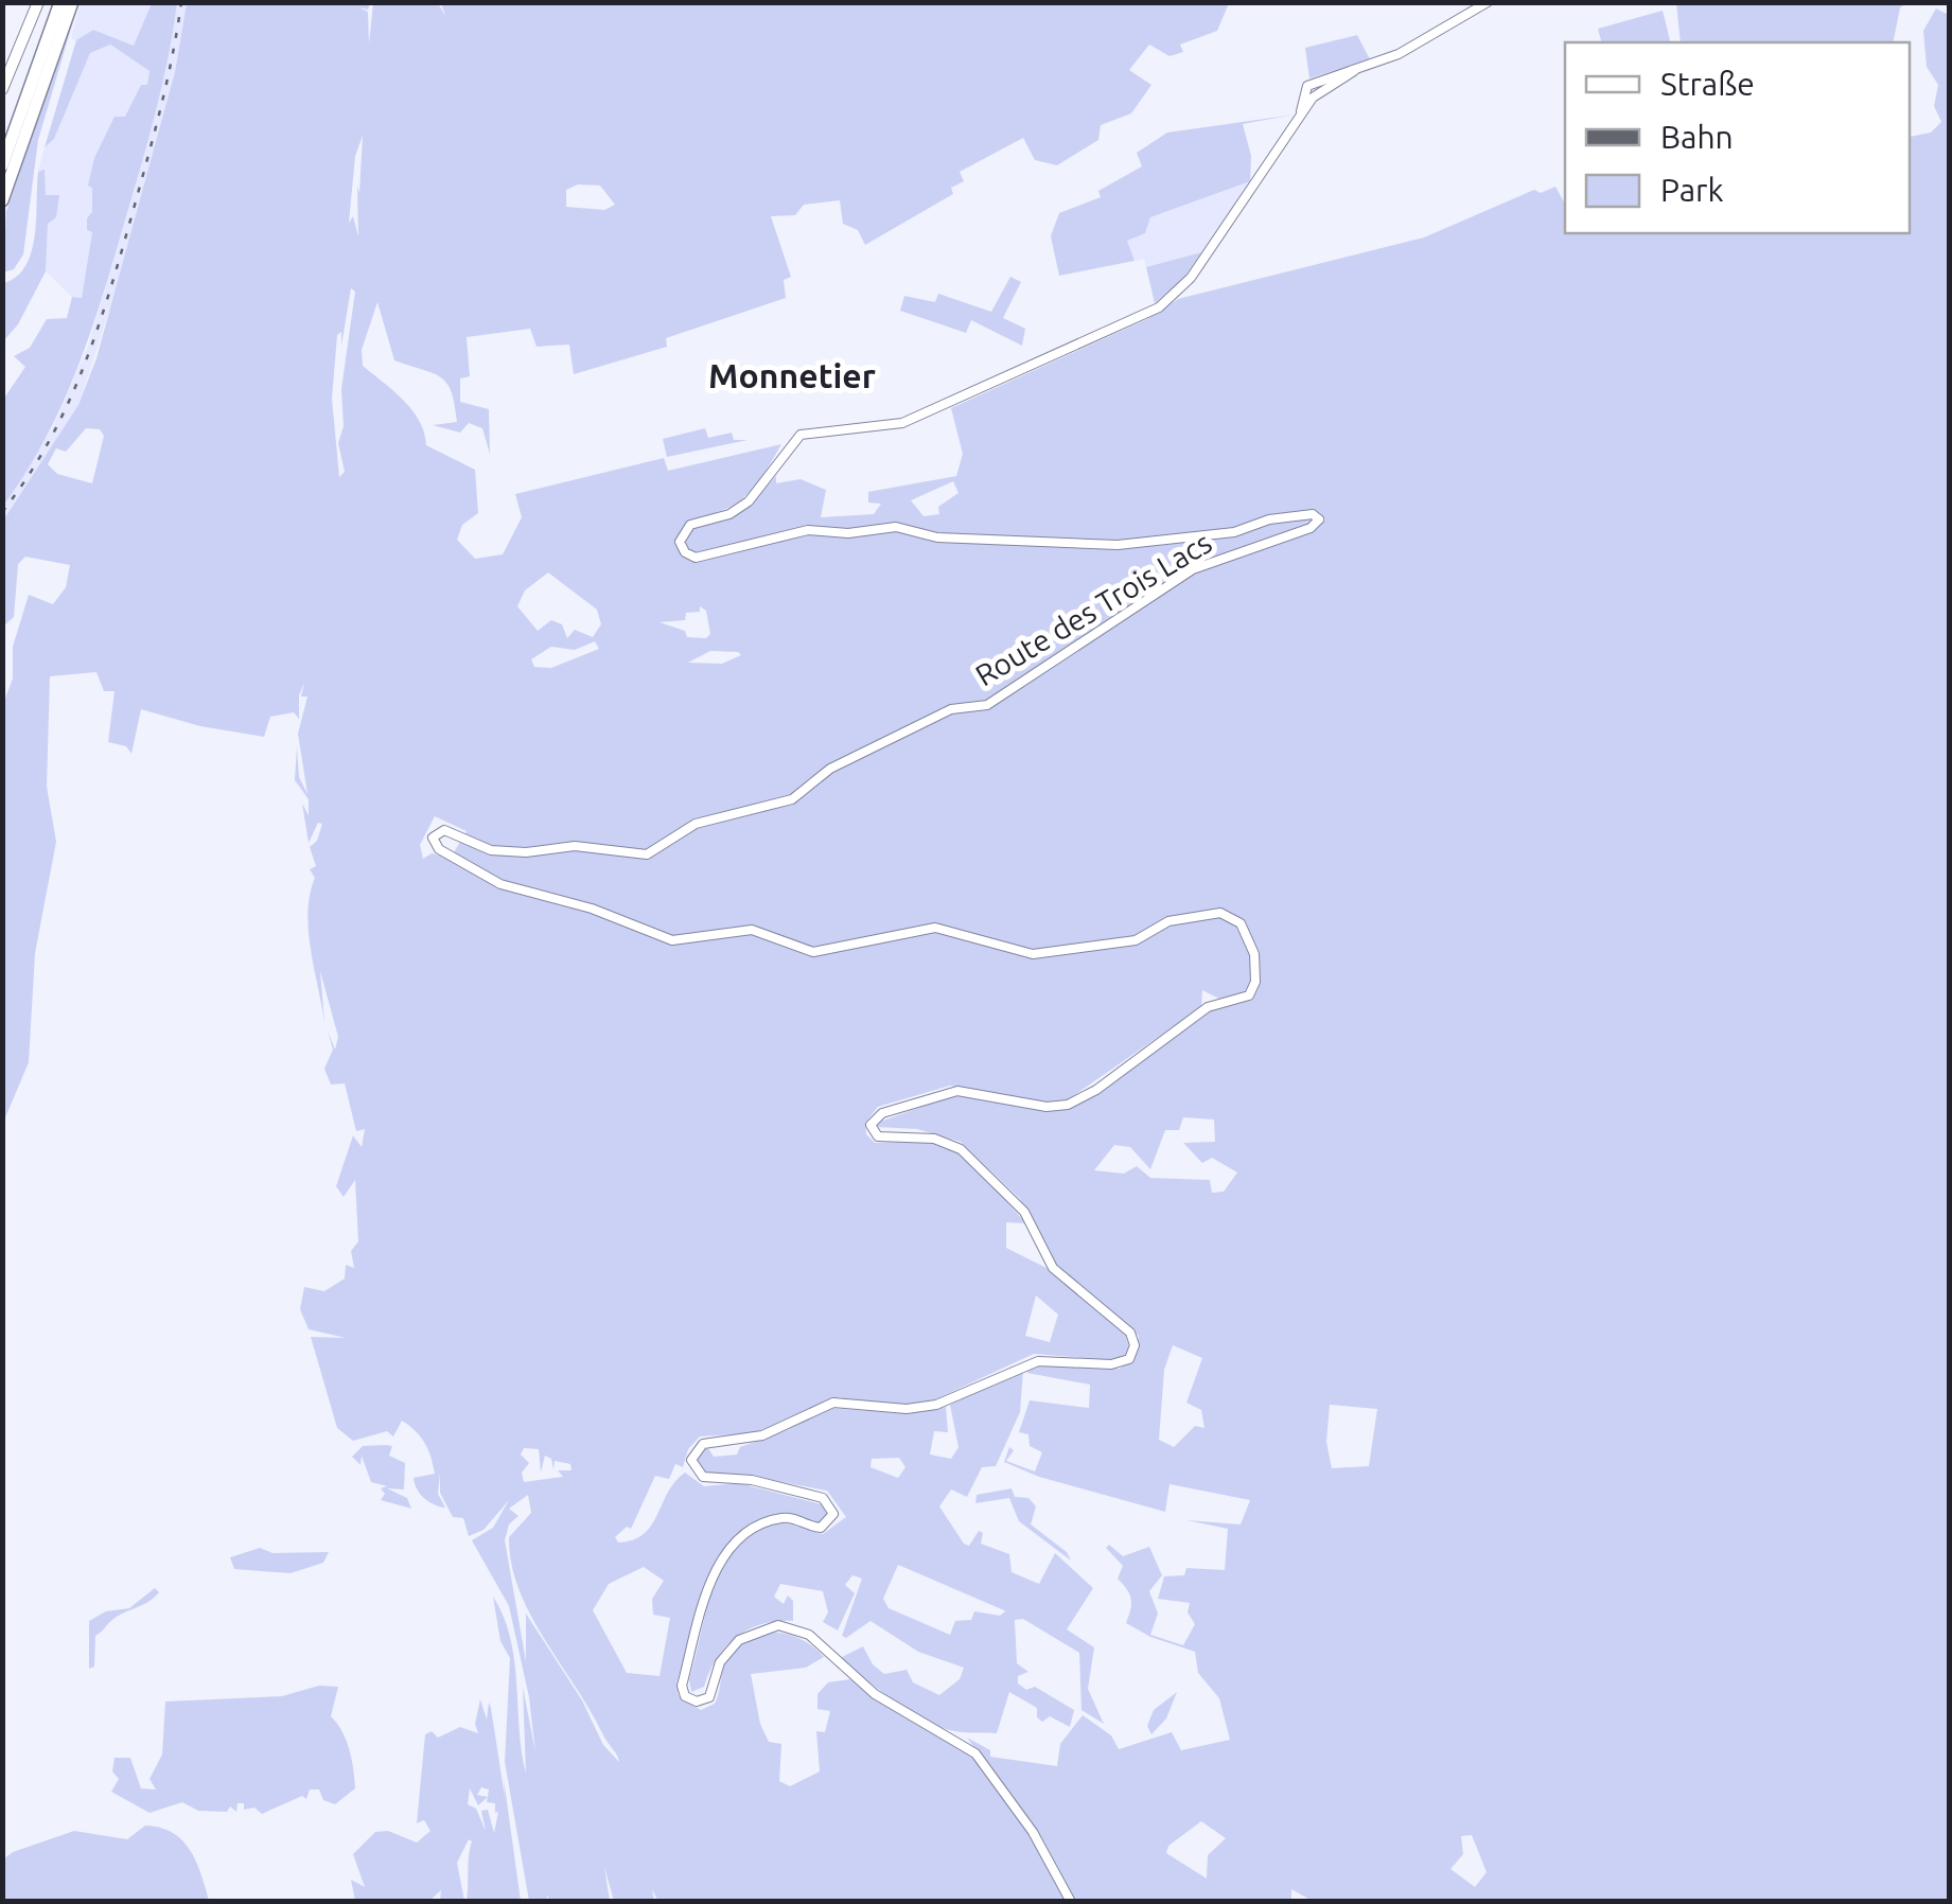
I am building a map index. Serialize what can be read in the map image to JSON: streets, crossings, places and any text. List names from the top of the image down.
{
  "streets": {
    "street": ["Route des Trois Lacs"]
  },
  "districts": ["Monnetier"],
  "legend": ["Straße", "Bahn", "Park"]
}
